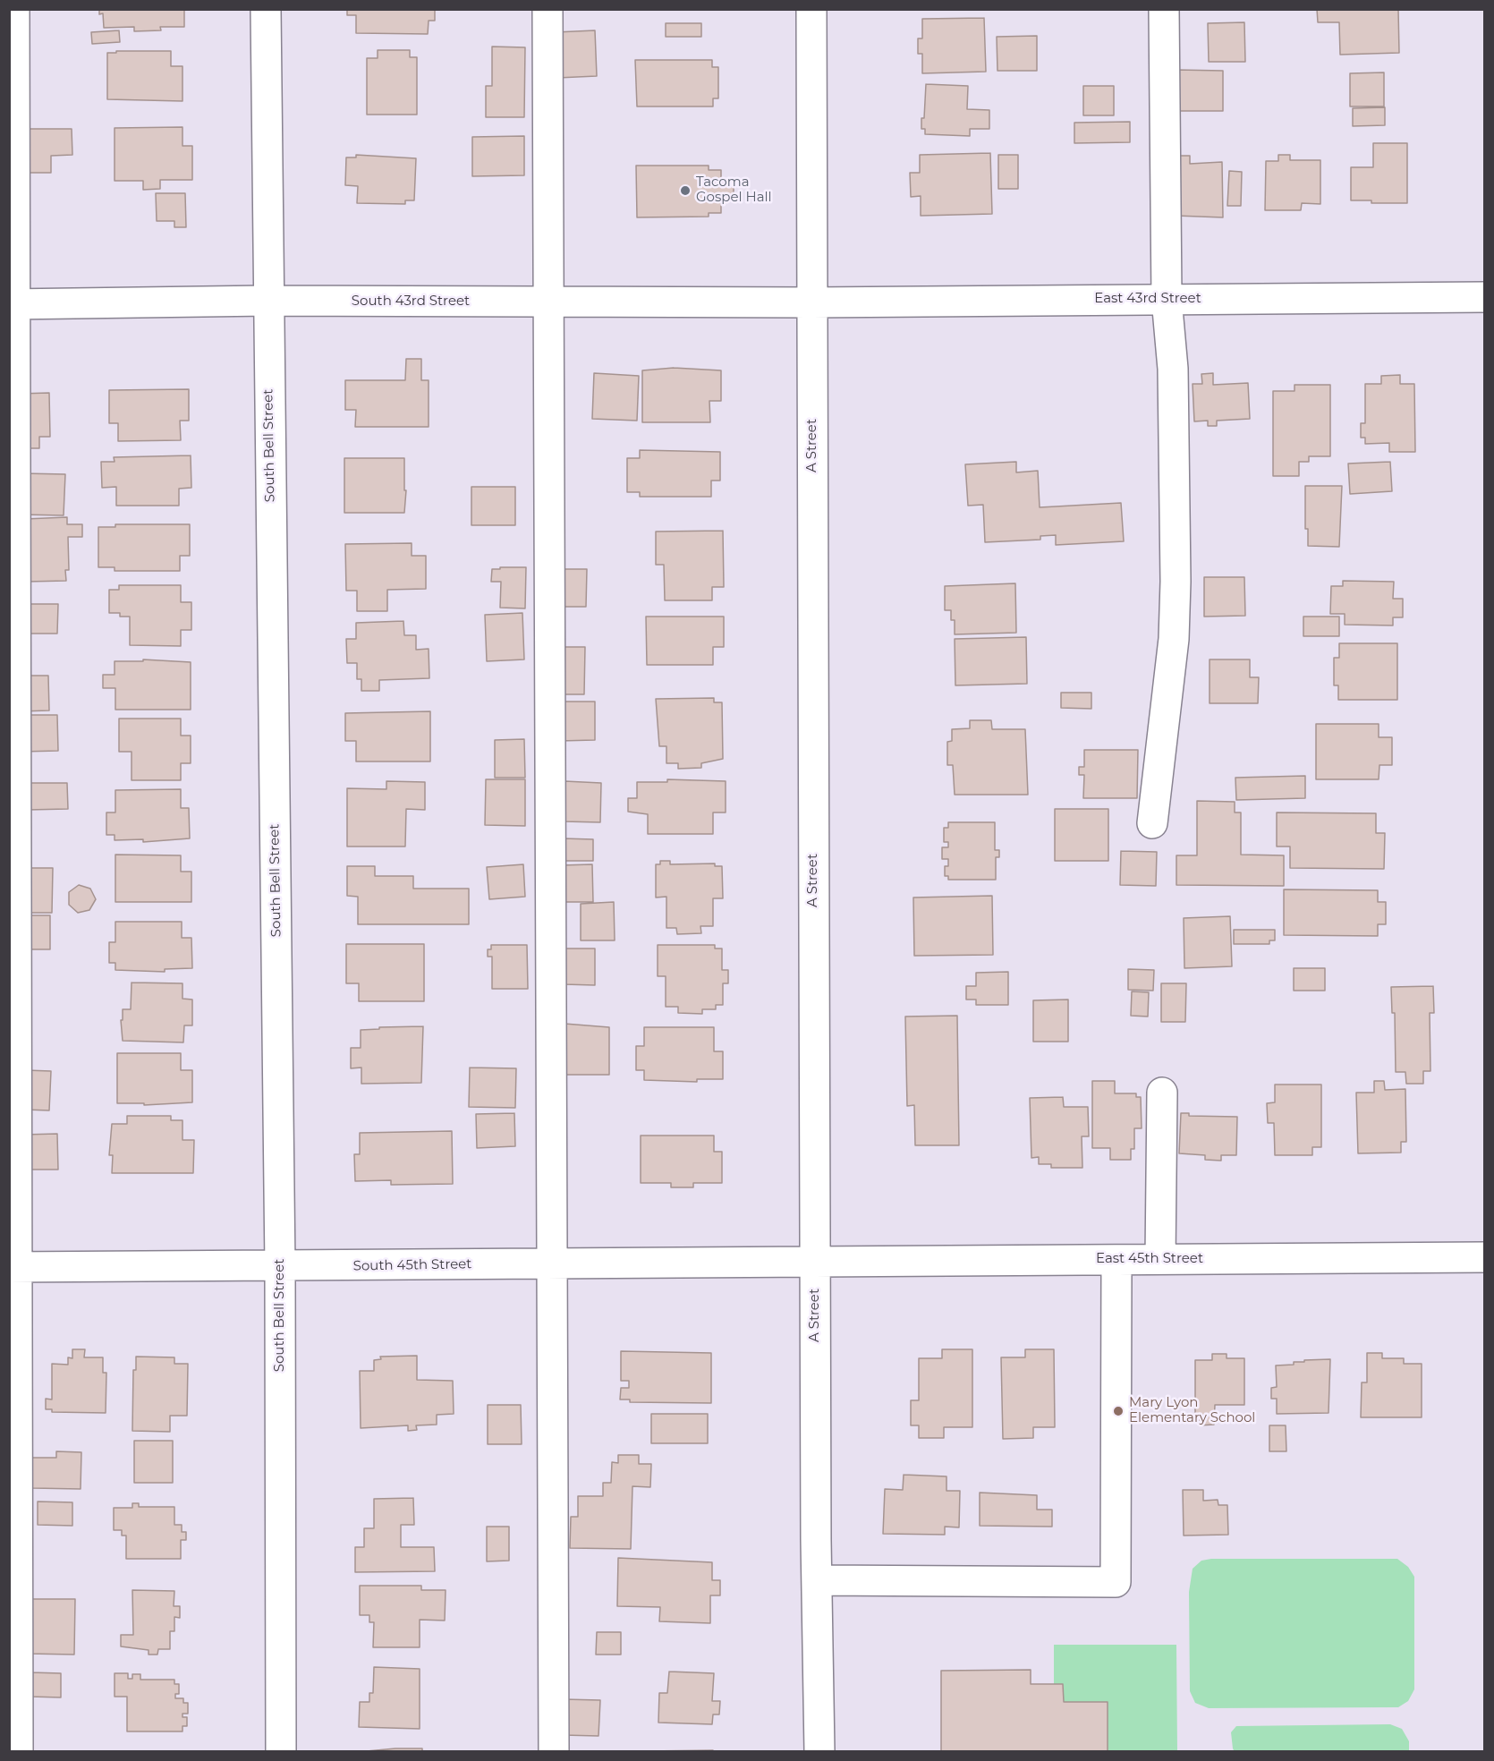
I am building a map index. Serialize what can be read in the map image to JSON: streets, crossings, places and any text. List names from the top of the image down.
{
  "streets": {
    "street": [
      "East 43rd Street",
      "South 43rd Street",
      "South Bell Street",
      "A Street",
      "East 45th Street",
      "South 45th Street"
    ]
  },
  "crossings": [
    ["East 43rd Street", "South 43rd Street"],
    ["East 43rd Street", "A Street"],
    ["South 43rd Street", "South Bell Street"],
    ["South 43rd Street", "A Street"],
    ["South Bell Street", "South 45th Street"],
    ["A Street", "East 45th Street"],
    ["A Street", "South 45th Street"],
    ["East 45th Street", "South 45th Street"]
  ],
  "places": ["Tacoma Gospel Hall", "Mary Lyon Elementary School"]
}
